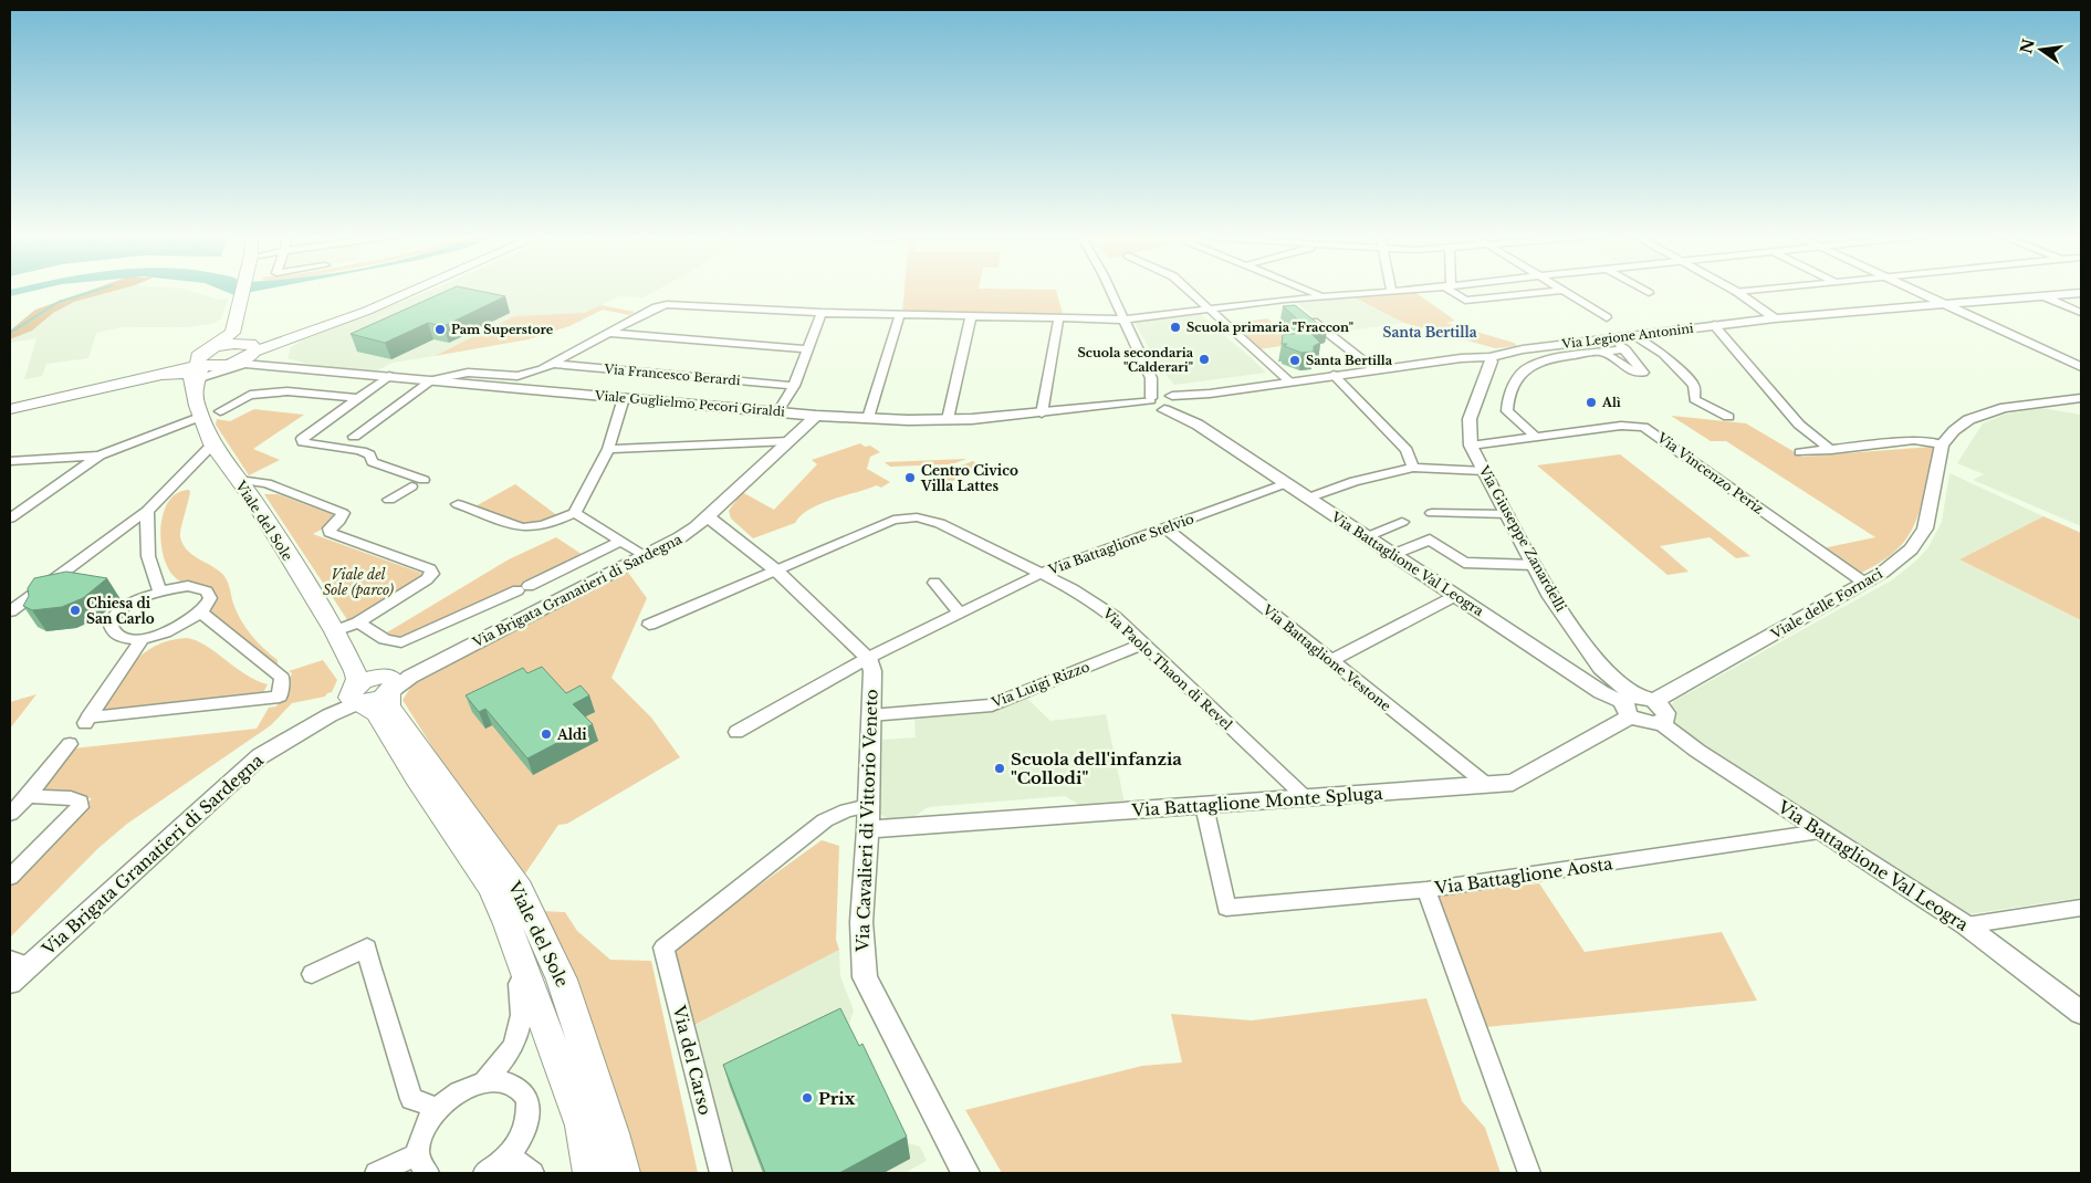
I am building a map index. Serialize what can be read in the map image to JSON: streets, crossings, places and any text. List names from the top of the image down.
{
  "streets": {
    "main road": ["Viale del Sole"],
    "street": [
      "Via Legione Antonini",
      "Via Francesco Berardi",
      "Viale Guglielmo Pecori Giraldi",
      "Via Vincenzo Periz",
      "Via Giuseppe Zanardelli",
      "Via Battaglione Stelvio",
      "Via Battaglione Val Leogra",
      "Via Brigata Granatieri di Sardegna",
      "Viale delle Fornaci",
      "Via Battaglione Vestone",
      "Via Paolo Thaon di Revel",
      "Via Luigi Rizzo",
      "Via Battaglione Monte Spluga",
      "Via Cavalieri di Vittorio Veneto",
      "Via Battaglione Aosta",
      "Via del Carso"
    ]
  },
  "crossings": [
    ["Via Legione Antonini", "Viale Guglielmo Pecori Giraldi"],
    ["Via Legione Antonini", "Via Giuseppe Zanardelli"],
    ["Via Legione Antonini", "Via Battaglione Val Leogra"],
    ["Viale Guglielmo Pecori Giraldi", "Via Battaglione Val Leogra"],
    ["Viale Guglielmo Pecori Giraldi", "Via Brigata Granatieri di Sardegna"],
    ["Via Vincenzo Periz", "Via Giuseppe Zanardelli"],
    ["Via Vincenzo Periz", "Viale delle Fornaci"],
    ["Viale del Sole", "Via Brigata Granatieri di Sardegna"],
    ["Via Giuseppe Zanardelli", "Via Battaglione Val Leogra"],
    ["Via Giuseppe Zanardelli", "Viale delle Fornaci"],
    ["Via Giuseppe Zanardelli", "Via Battaglione Monte Spluga"],
    ["Via Battaglione Stelvio", "Via Battaglione Val Leogra"],
    ["Via Battaglione Stelvio", "Via Battaglione Vestone"],
    ["Via Battaglione Stelvio", "Via Paolo Thaon di Revel"],
    ["Via Battaglione Stelvio", "Via Cavalieri di Vittorio Veneto"],
    ["Via Battaglione Val Leogra", "Viale delle Fornaci"],
    ["Via Battaglione Val Leogra", "Via Battaglione Monte Spluga"],
    ["Via Battaglione Val Leogra", "Via Battaglione Aosta"],
    ["Viale delle Fornaci", "Via Battaglione Monte Spluga"],
    ["Via Battaglione Vestone", "Via Battaglione Monte Spluga"],
    ["Via Paolo Thaon di Revel", "Via Luigi Rizzo"],
    ["Via Paolo Thaon di Revel", "Via Battaglione Monte Spluga"],
    ["Via Luigi Rizzo", "Via Cavalieri di Vittorio Veneto"],
    ["Via Battaglione Monte Spluga", "Via Cavalieri di Vittorio Veneto"],
    ["Via Battaglione Monte Spluga", "Via Battaglione Aosta"],
    ["Via Battaglione Monte Spluga", "Via del Carso"]
  ],
  "districts": ["Santa Bertilla"],
  "parks": ["Viale del Sole (parco)"],
  "places": [
    "Scuola primaria \"Fraccon\"",
    "Pam Superstore",
    "Scuola secondaria \"Calderari\"",
    "Santa Bertilla",
    "Alì",
    "Centro Civico Villa Lattes",
    "Chiesa di San Carlo",
    "Aldi",
    "Scuola dell'infanzia \"Collodi\"",
    "Prix"
  ],
  "north": "left"
}
